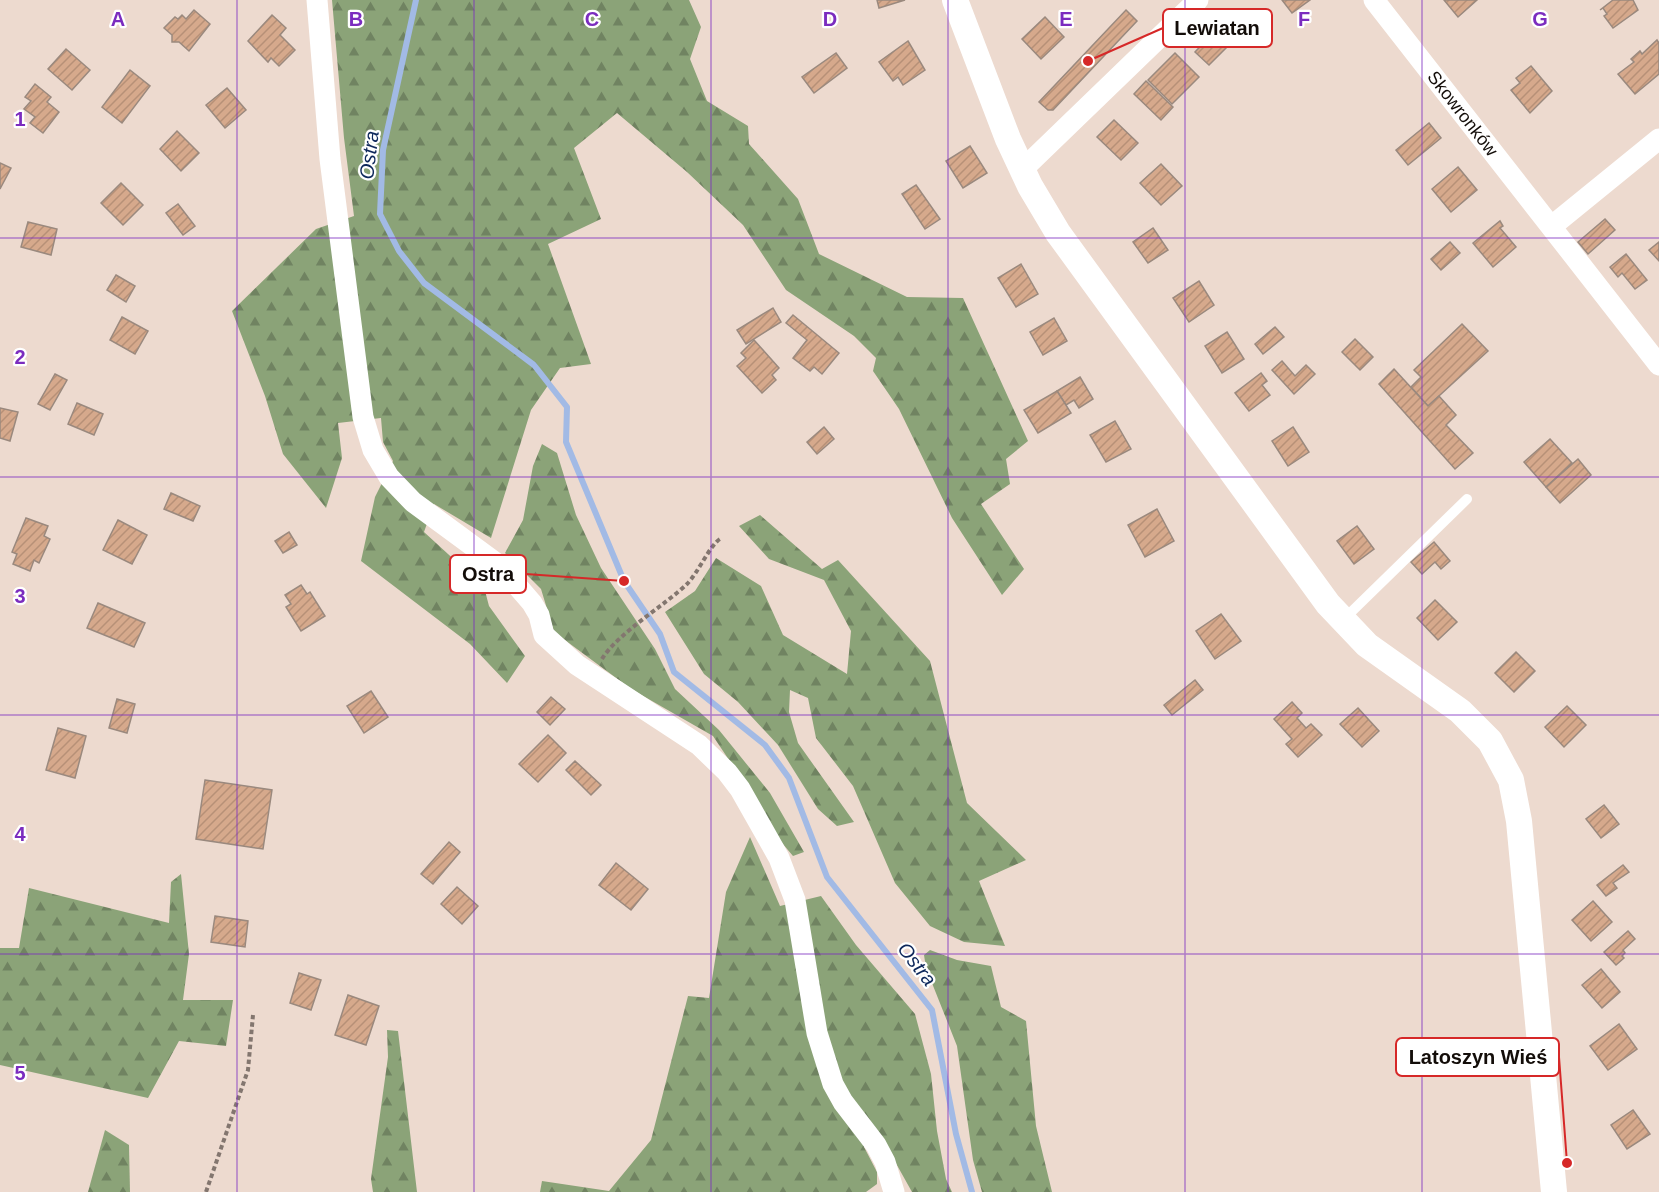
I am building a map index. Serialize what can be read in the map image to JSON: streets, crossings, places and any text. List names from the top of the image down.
{
  "streets": {
    "street": ["Skowronków"]
  },
  "water": ["Ostra"],
  "places": ["Lewiatan", "Ostra", "Latoszyn Wieś"],
  "grid": {
    "columns": [
      "A",
      "B",
      "C",
      "D",
      "E",
      "F",
      "G"
    ],
    "rows": [
      "1",
      "2",
      "3",
      "4",
      "5"
    ]
  }
}
